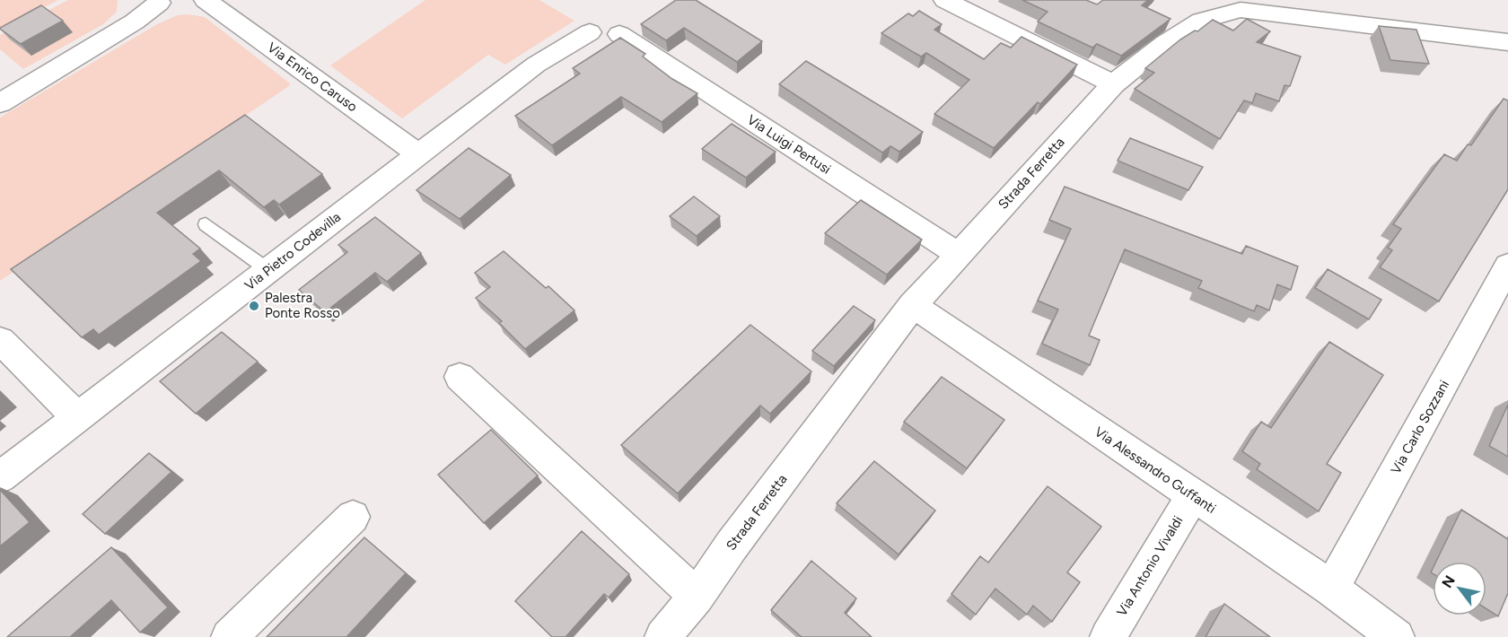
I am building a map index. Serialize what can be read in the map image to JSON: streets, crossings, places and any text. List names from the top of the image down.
{
  "streets": {
    "street": [
      "Via Enrico Caruso",
      "Via Luigi Pertusi",
      "Strada Ferretta",
      "Via Pietro Codevilla",
      "Via Carlo Sozzani",
      "Via Alessandro Guffanti",
      "Via Antonio Vivaldi"
    ]
  },
  "crossings": [
    ["Via Enrico Caruso", "Via Pietro Codevilla"],
    ["Via Luigi Pertusi", "Strada Ferretta"],
    ["Strada Ferretta", "Via Alessandro Guffanti"],
    ["Via Carlo Sozzani", "Via Alessandro Guffanti"],
    ["Via Alessandro Guffanti", "Via Antonio Vivaldi"]
  ],
  "places": ["Palestra Ponte Rosso"],
  "north": "top left"
}
